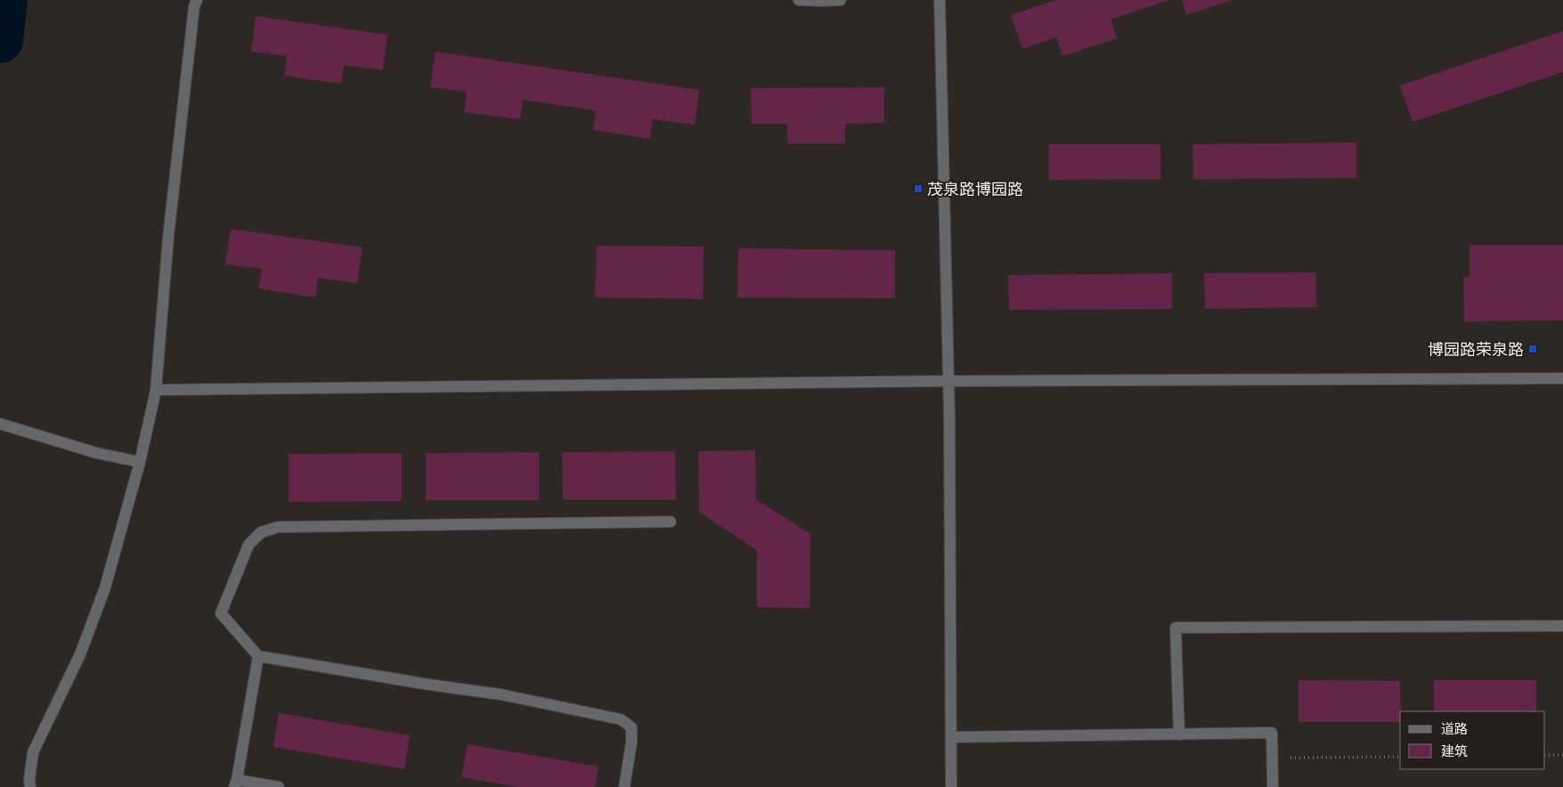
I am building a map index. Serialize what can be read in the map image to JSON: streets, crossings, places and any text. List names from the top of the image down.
{
  "places": {
    "transit": ["茂泉路博园路", "博园路荣泉路"]
  },
  "legend": ["道路", "建筑"]
}
